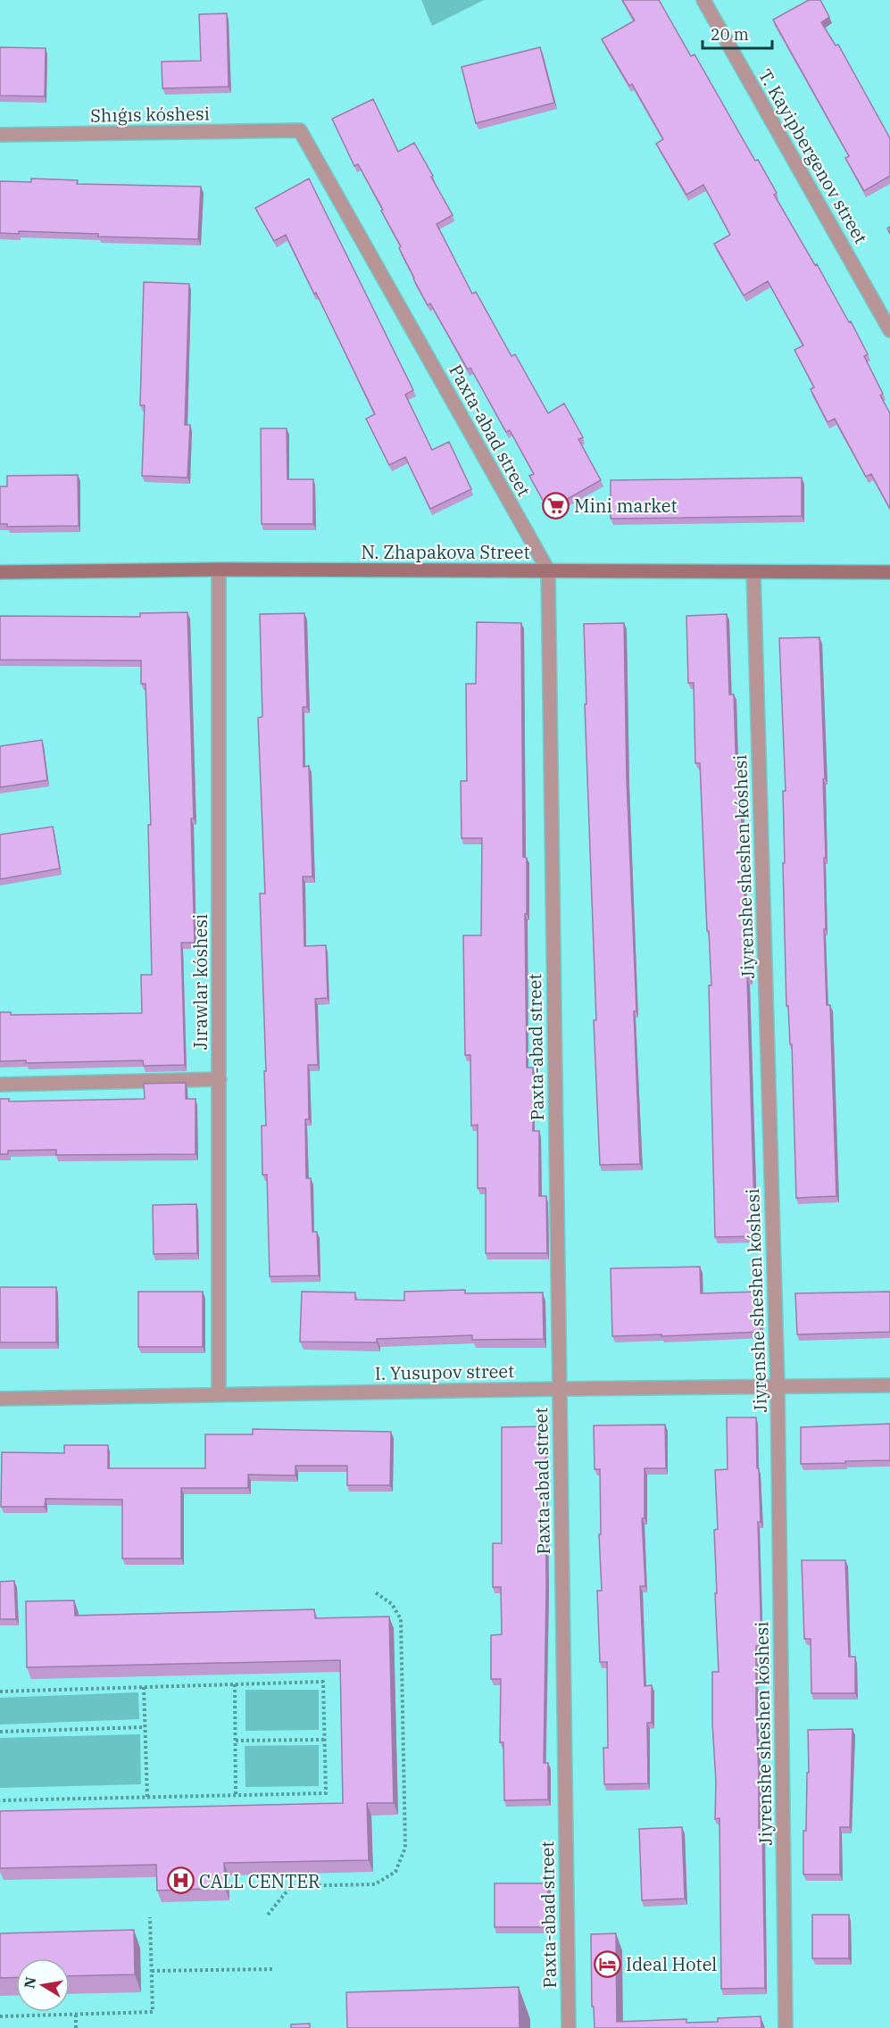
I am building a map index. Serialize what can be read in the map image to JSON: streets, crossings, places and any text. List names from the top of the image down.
{
  "streets": {
    "main road": ["N. Zhapakova Street"],
    "street": [
      "Shıǵıs kóshesi",
      "T. Kayipbergenov street",
      "Paxta-abad street",
      "Jiyrenshe sheshen kóshesi",
      "Jırawlar kóshesi",
      "I. Yusupov street"
    ]
  },
  "crossings": [
    ["Shıǵıs kóshesi", "Paxta-abad street"],
    ["Paxta-abad street", "N. Zhapakova Street"],
    ["Paxta-abad street", "I. Yusupov street"],
    ["N. Zhapakova Street", "Jiyrenshe sheshen kóshesi"],
    ["N. Zhapakova Street", "Jırawlar kóshesi"],
    ["Jiyrenshe sheshen kóshesi", "I. Yusupov street"],
    ["Jırawlar kóshesi", "I. Yusupov street"]
  ],
  "places": {
    "supermarket": ["Mini market"],
    "hospital": ["CALL CENTER"],
    "hotel": ["Ideal Hotel"]
  },
  "scale_bar": "20 m",
  "north": "left"
}
